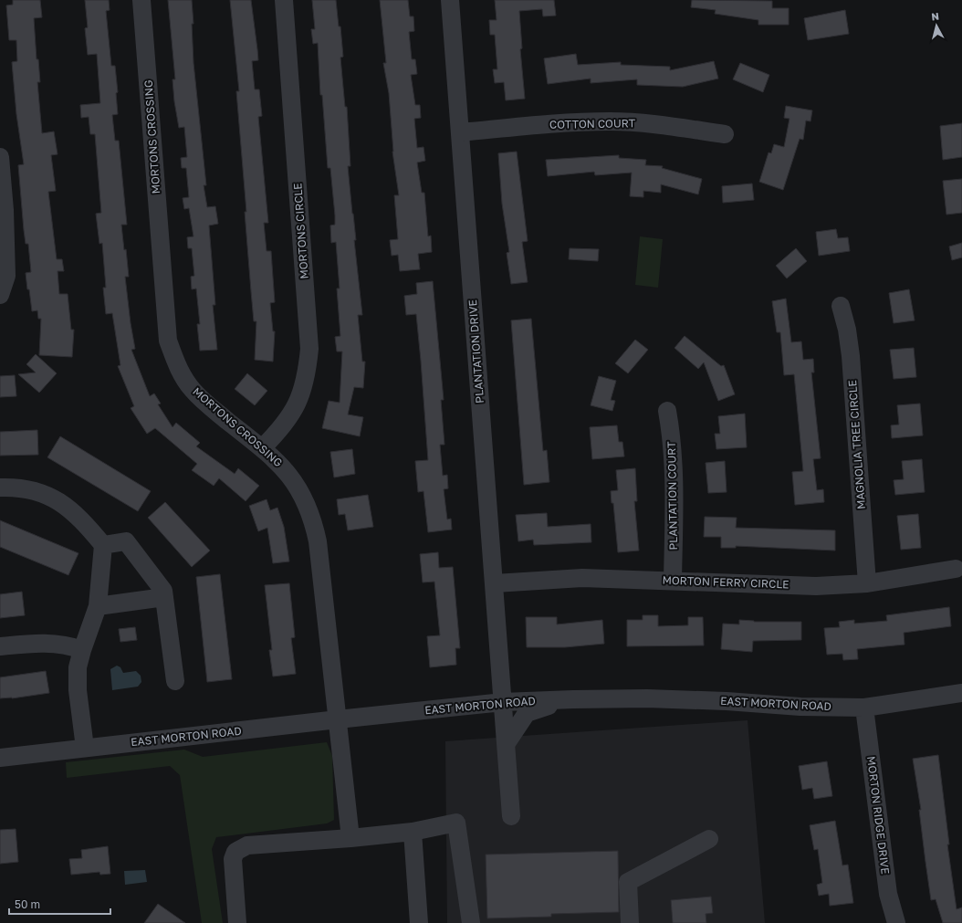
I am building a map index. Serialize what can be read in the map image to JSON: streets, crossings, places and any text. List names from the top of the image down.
{
  "streets": {
    "street": [
      "COTTON COURT",
      "MORTONS CROSSING",
      "MORTONS CIRCLE",
      "PLANTATION DRIVE",
      "MAGNOLIA TREE CIRCLE",
      "PLANTATION COURT",
      "MORTON FERRY CIRCLE",
      "EAST MORTON ROAD",
      "MORTON RIDGE DRIVE"
    ]
  },
  "crossings": [
    ["COTTON COURT", "PLANTATION DRIVE"],
    ["MORTONS CROSSING", "MORTONS CIRCLE"],
    ["MORTONS CROSSING", "EAST MORTON ROAD"],
    ["PLANTATION DRIVE", "MORTON FERRY CIRCLE"],
    ["PLANTATION DRIVE", "EAST MORTON ROAD"],
    ["MAGNOLIA TREE CIRCLE", "MORTON FERRY CIRCLE"],
    ["PLANTATION COURT", "MORTON FERRY CIRCLE"],
    ["EAST MORTON ROAD", "MORTON RIDGE DRIVE"]
  ],
  "scale_bar": "50 m",
  "north": "top"
}
